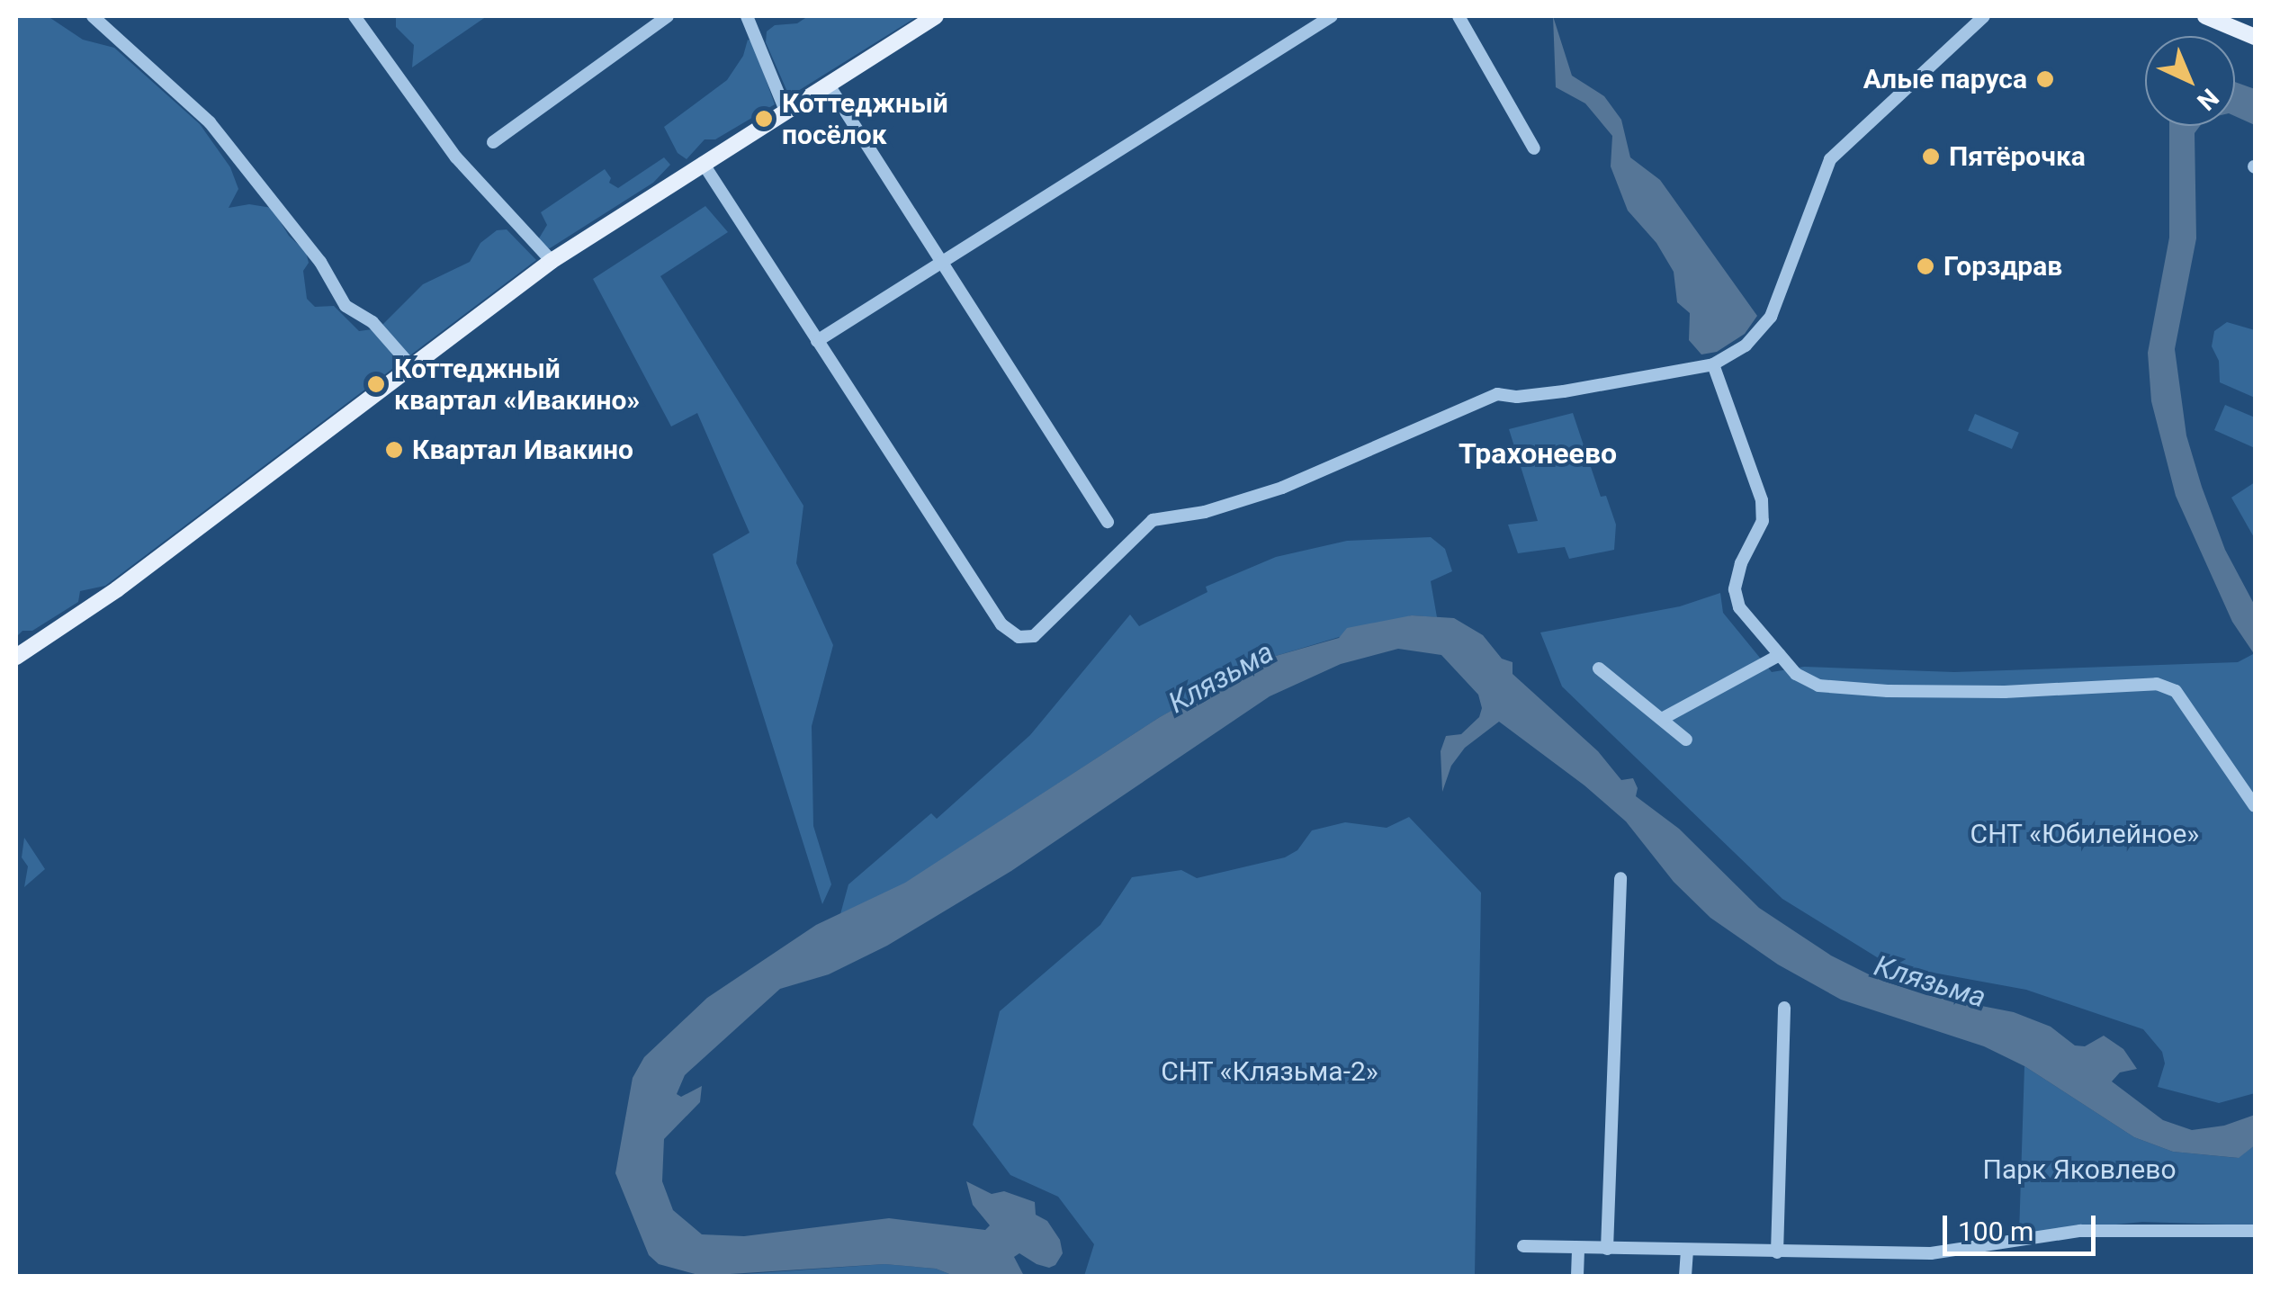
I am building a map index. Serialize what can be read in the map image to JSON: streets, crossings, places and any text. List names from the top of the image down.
{
  "districts": ["Трахонеево"],
  "water": ["Клязьма"],
  "parks": ["СНТ «Юбилейное»", "СНТ «Клязьма-2»", "Парк Яковлево"],
  "places": [
    "Алые паруса",
    "Коттеджный посёлок",
    "Пятёрочка",
    "Горздрав",
    "Коттеджный квартал «Ивакино»",
    "Квартал Ивакино"
  ],
  "scale_bar": "100 m",
  "north": "bottom right"
}
